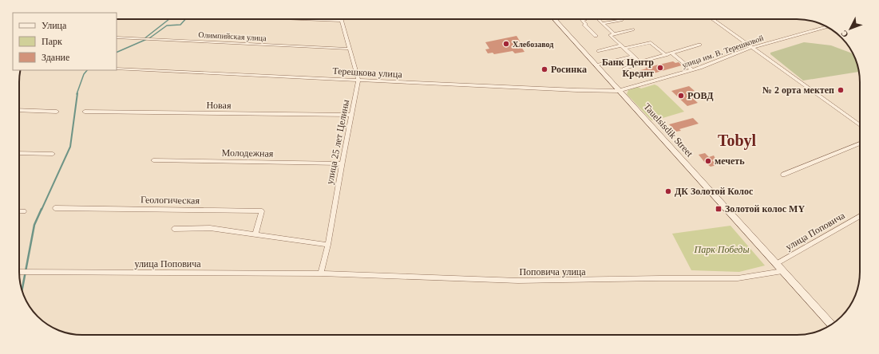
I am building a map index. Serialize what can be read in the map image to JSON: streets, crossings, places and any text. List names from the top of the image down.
{
  "streets": {
    "street": [
      "Олимпийская улица",
      "улица им. В. Терешковой",
      "Терешкова улица",
      "Новая",
      "Tauelsisdik Street",
      "улица 25 лет Целины",
      "Молодежная",
      "Геологическая",
      "улица Поповича",
      "Поповича улица"
    ]
  },
  "crossings": [
    ["Олимпийская улица", "улица 25 лет Целины"],
    ["улица им. В. Терешковой", "Терешкова улица"],
    ["улица им. В. Терешковой", "Tauelsisdik Street"],
    ["Терешкова улица", "Tauelsisdik Street"],
    ["Терешкова улица", "улица 25 лет Целины"],
    ["Новая", "улица 25 лет Целины"],
    ["Tauelsisdik Street", "улица Поповича"],
    ["Tauelsisdik Street", "Поповича улица"],
    ["улица 25 лет Целины", "Молодежная"],
    ["улица 25 лет Целины", "улица Поповича"],
    ["улица 25 лет Целины", "Поповича улица"],
    ["улица Поповича", "Поповича улица"]
  ],
  "districts": ["Tobyl"],
  "parks": ["Парк Победы"],
  "places": {
    "other": [
      "Хлебозавод",
      "Банк Центр Кредит",
      "Росинка",
      "№ 2 орта мектеп",
      "РОВД",
      "мечеть",
      "ДК Золотой Колос"
    ],
    "transit": ["Золотой колос МҮ"]
  },
  "legend": ["Улица", "Парк", "Здание"],
  "north": "bottom left"
}
